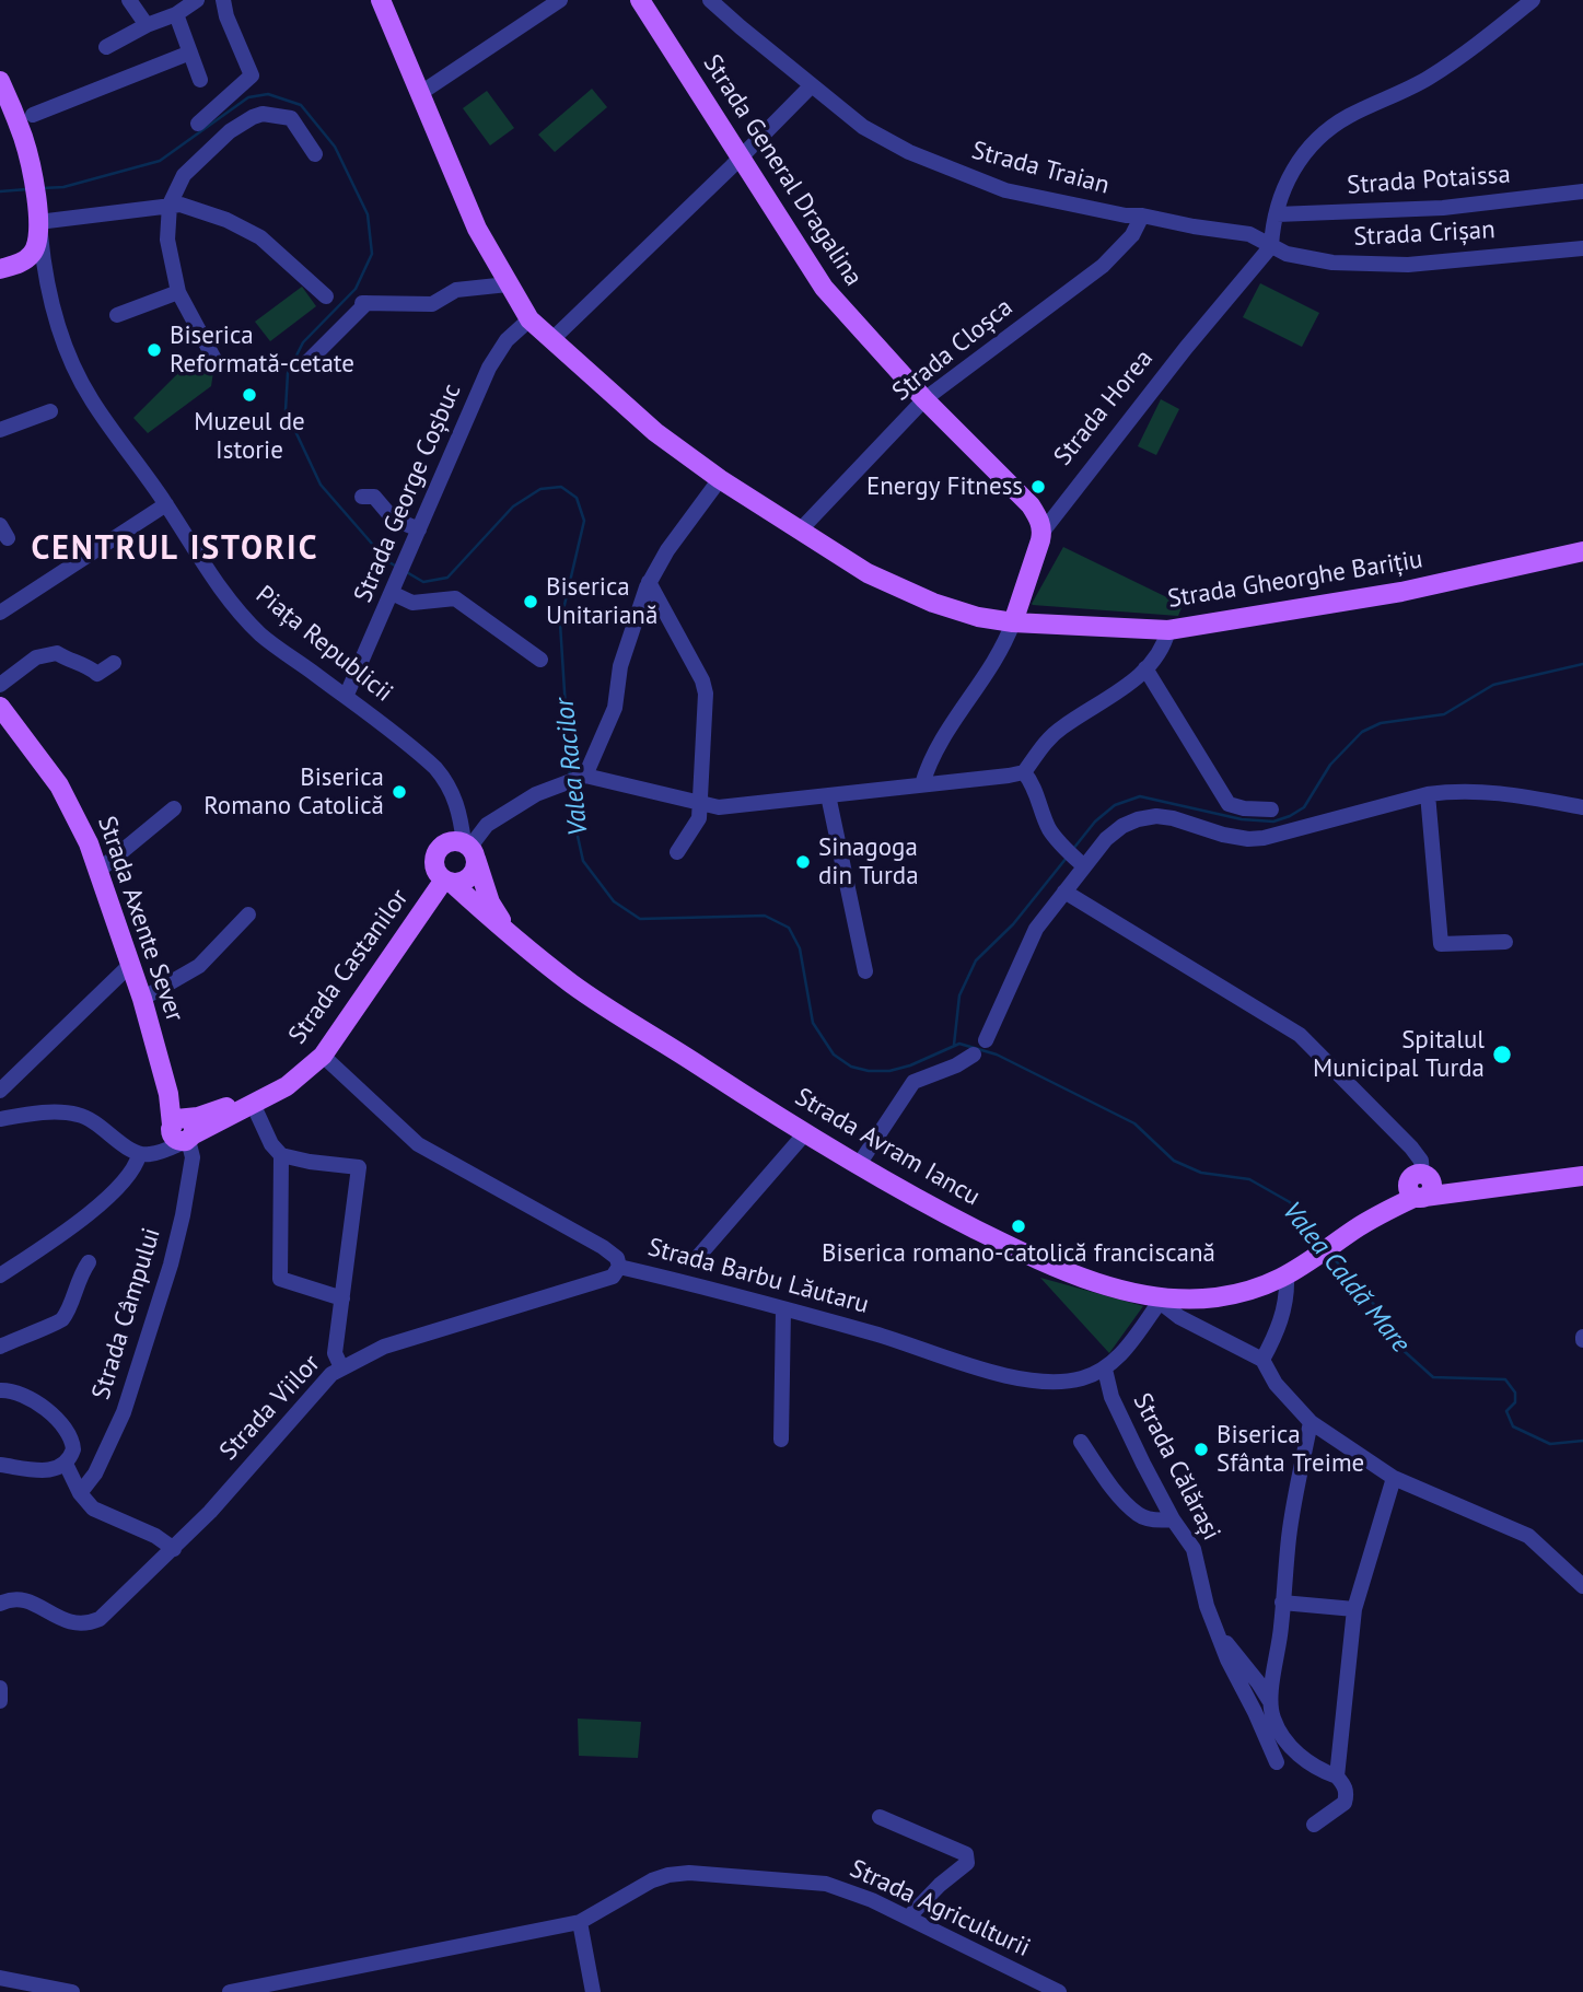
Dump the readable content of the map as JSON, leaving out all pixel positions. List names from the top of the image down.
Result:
{
  "streets": {
    "main road": [
      "Strada General Dragalina",
      "Strada Horea",
      "Strada Gheorghe Barițiu",
      "Strada Axente Sever",
      "Strada Castanilor",
      "Strada Avram Iancu"
    ],
    "street": [
      "Strada Traian",
      "Strada Potaissa",
      "Strada Crișan",
      "Strada Cloșca",
      "Strada George Coșbuc",
      "Piața Republicii",
      "Strada Barbu Lăutaru",
      "Strada Câmpului",
      "Strada Viilor",
      "Strada Călărași",
      "Strada Agriculturii"
    ]
  },
  "crossings": [
    ["Strada Traian", "Strada Crișan"],
    ["Strada Traian", "Strada Cloșca"],
    ["Strada Traian", "Strada Horea"],
    ["Strada General Dragalina", "Strada Cloșca"],
    ["Strada General Dragalina", "Strada Horea"],
    ["Strada Crișan", "Strada Horea"],
    ["Strada Cloșca", "Strada Gheorghe Barițiu"],
    ["Strada Horea", "Strada Gheorghe Barițiu"],
    ["Strada George Coșbuc", "Strada Gheorghe Barițiu"],
    ["Strada George Coșbuc", "Piața Republicii"],
    ["Piața Republicii", "Strada Castanilor"],
    ["Piața Republicii", "Strada Avram Iancu"],
    ["Strada Axente Sever", "Strada Castanilor"],
    ["Strada Axente Sever", "Strada Câmpului"],
    ["Strada Castanilor", "Strada Avram Iancu"],
    ["Strada Castanilor", "Strada Barbu Lăutaru"],
    ["Strada Castanilor", "Strada Câmpului"],
    ["Strada Avram Iancu", "Strada Barbu Lăutaru"],
    ["Strada Barbu Lăutaru", "Strada Viilor"],
    ["Strada Barbu Lăutaru", "Strada Călărași"]
  ],
  "districts": ["CENTRUL ISTORIC"],
  "water": ["Valea Racilor", "Valea Caldă Mare"],
  "places": [
    "Biserica Reformată-cetate",
    "Muzeul de Istorie",
    "Energy Fitness",
    "Biserica Unitariană",
    "Biserica Romano Catolică",
    "Sinagoga din Turda",
    "Spitalul Municipal Turda",
    "Biserica romano-catolică franciscană",
    "Biserica Sfânta Treime"
  ]
}
